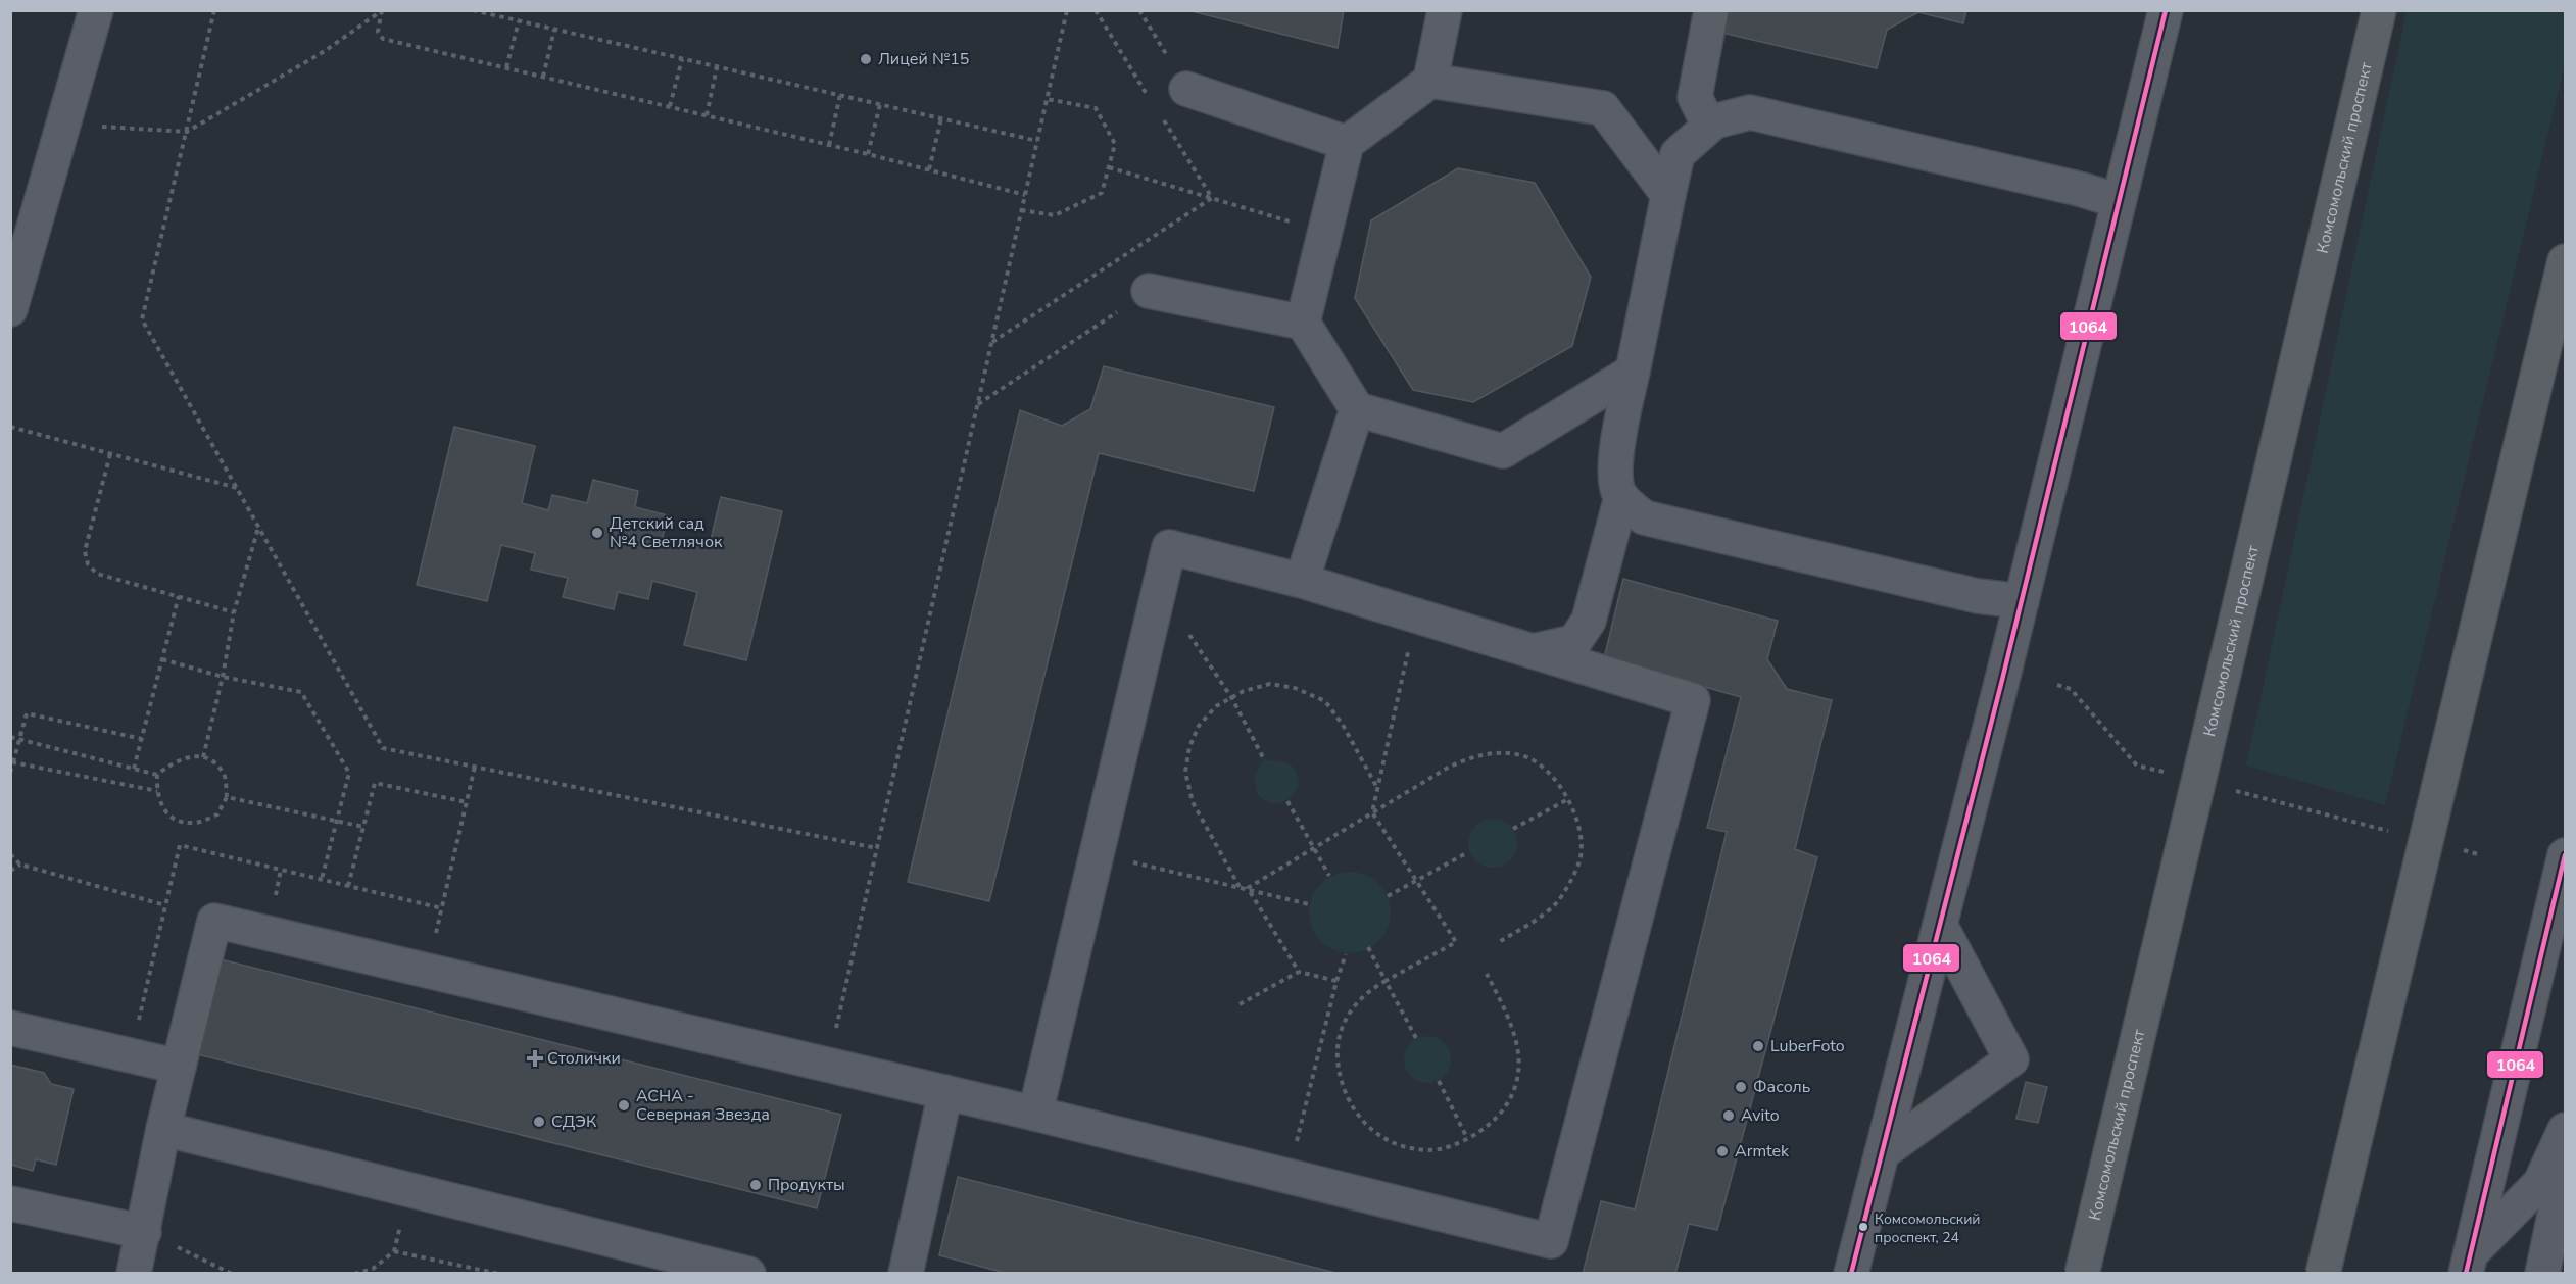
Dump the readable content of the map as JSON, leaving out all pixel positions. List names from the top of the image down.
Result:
{
  "streets": {
    "main road": ["Комсомольский проспект"]
  },
  "places": {
    "other": [
      "Лицей №15",
      "Детский сад №4 Светлячок",
      "LuberFoto",
      "Фасоль",
      "АСНА - Северная Звезда",
      "Avito",
      "СДЭК",
      "Armtek",
      "Продукты",
      "Комсомольский проспект, 24"
    ],
    "health": ["Столички"]
  },
  "lines": ["transit line 1064"]
}
